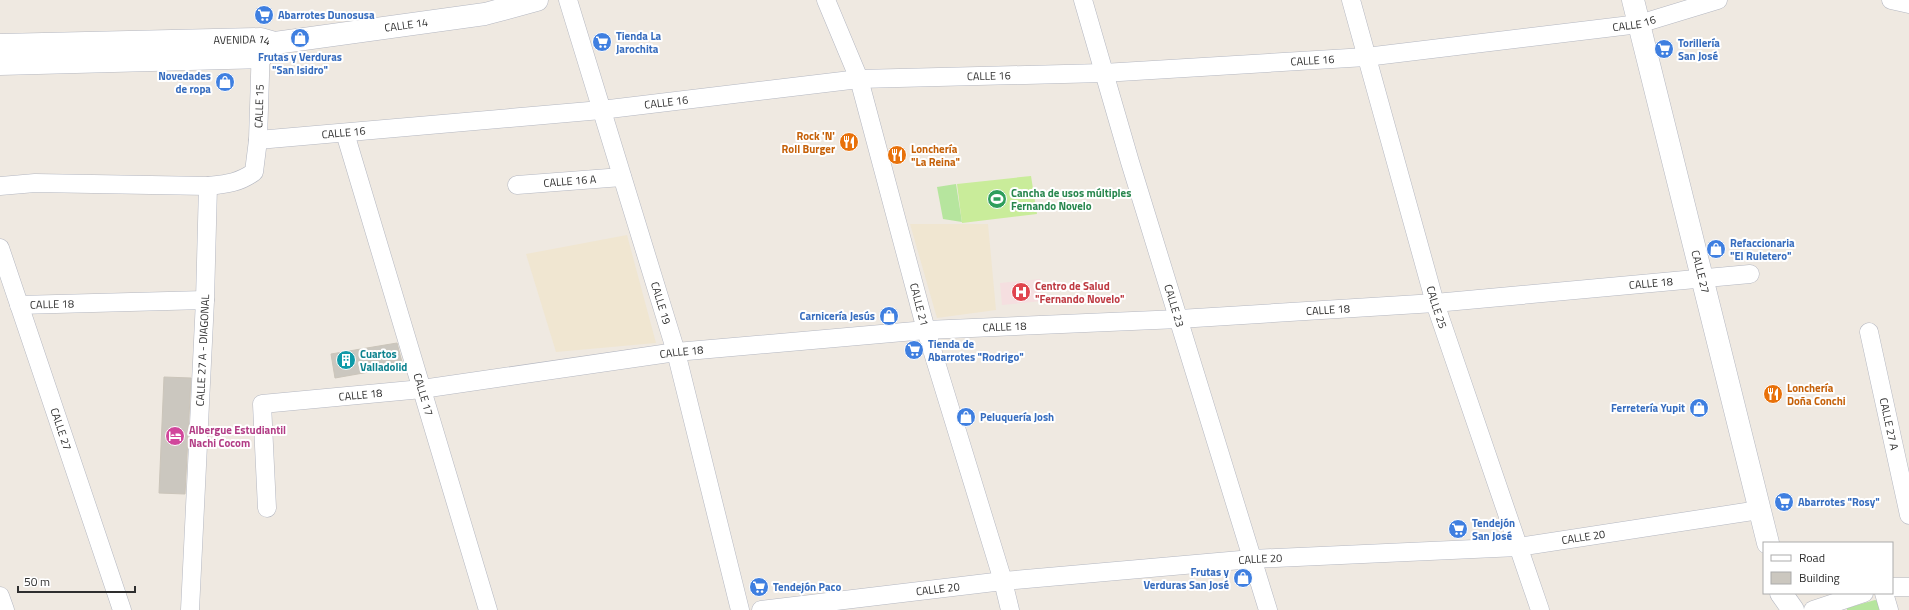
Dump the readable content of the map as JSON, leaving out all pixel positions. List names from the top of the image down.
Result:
{
  "streets": {
    "street": [
      "CALLE 16",
      "CALLE 14",
      "AVENIDA 14",
      "CALLE 15",
      "CALLE 16 A",
      "CALLE 27",
      "CALLE 18",
      "CALLE 19",
      "CALLE 21",
      "CALLE 23",
      "CALLE 25",
      "CALLE 27 A - DIAGONAL",
      "CALLE 17",
      "CALLE 27 A",
      "CALLE 20"
    ]
  },
  "crossings": [
    ["CALLE 16", "CALLE 15"],
    ["CALLE 16", "CALLE 27"],
    ["CALLE 16", "CALLE 19"],
    ["CALLE 16", "CALLE 21"],
    ["CALLE 16", "CALLE 23"],
    ["CALLE 16", "CALLE 25"],
    ["CALLE 16", "CALLE 17"],
    ["CALLE 14", "AVENIDA 14"],
    ["CALLE 14", "CALLE 15"],
    ["AVENIDA 14", "CALLE 15"],
    ["CALLE 15", "CALLE 27 A - DIAGONAL"],
    ["CALLE 16 A", "CALLE 19"],
    ["CALLE 27", "CALLE 18"],
    ["CALLE 27", "CALLE 20"],
    ["CALLE 18", "CALLE 19"],
    ["CALLE 18", "CALLE 21"],
    ["CALLE 18", "CALLE 23"],
    ["CALLE 18", "CALLE 25"],
    ["CALLE 18", "CALLE 27 A - DIAGONAL"],
    ["CALLE 18", "CALLE 17"],
    ["CALLE 21", "CALLE 20"],
    ["CALLE 23", "CALLE 20"],
    ["CALLE 25", "CALLE 20"]
  ],
  "places": {
    "supermarket": [
      "Abarrotes Dunosusa",
      "Tienda La Jarochita",
      "Torillería San José",
      "Tienda de Abarrotes \"Rodrigo\"",
      "Abarrotes \"Rosy\"",
      "Tendejón San José",
      "Tendejón Paco"
    ],
    "shop": [
      "Frutas y Verduras \"San Isidro\"",
      "Novedades de ropa",
      "Refaccionaria \"El Ruletero\"",
      "Carnicería Jesús",
      "Ferretería Yupit",
      "Peluquería Josh",
      "Frutas y Verduras San José"
    ],
    "restaurant": ["Rock 'N' Roll Burger", "Lonchería \"La Reina\"", "Lonchería Doña Conchi"],
    "sports": ["Cancha de usos múltiples Fernando Novelo"],
    "hospital": ["Centro de Salud \"Fernando Novelo\""],
    "building": ["Cuartos Valladolid"],
    "hotel": ["Albergue Estudiantil Nachi Cocom"]
  },
  "legend": ["Road", "Building"],
  "scale_bar": "50 m"
}
